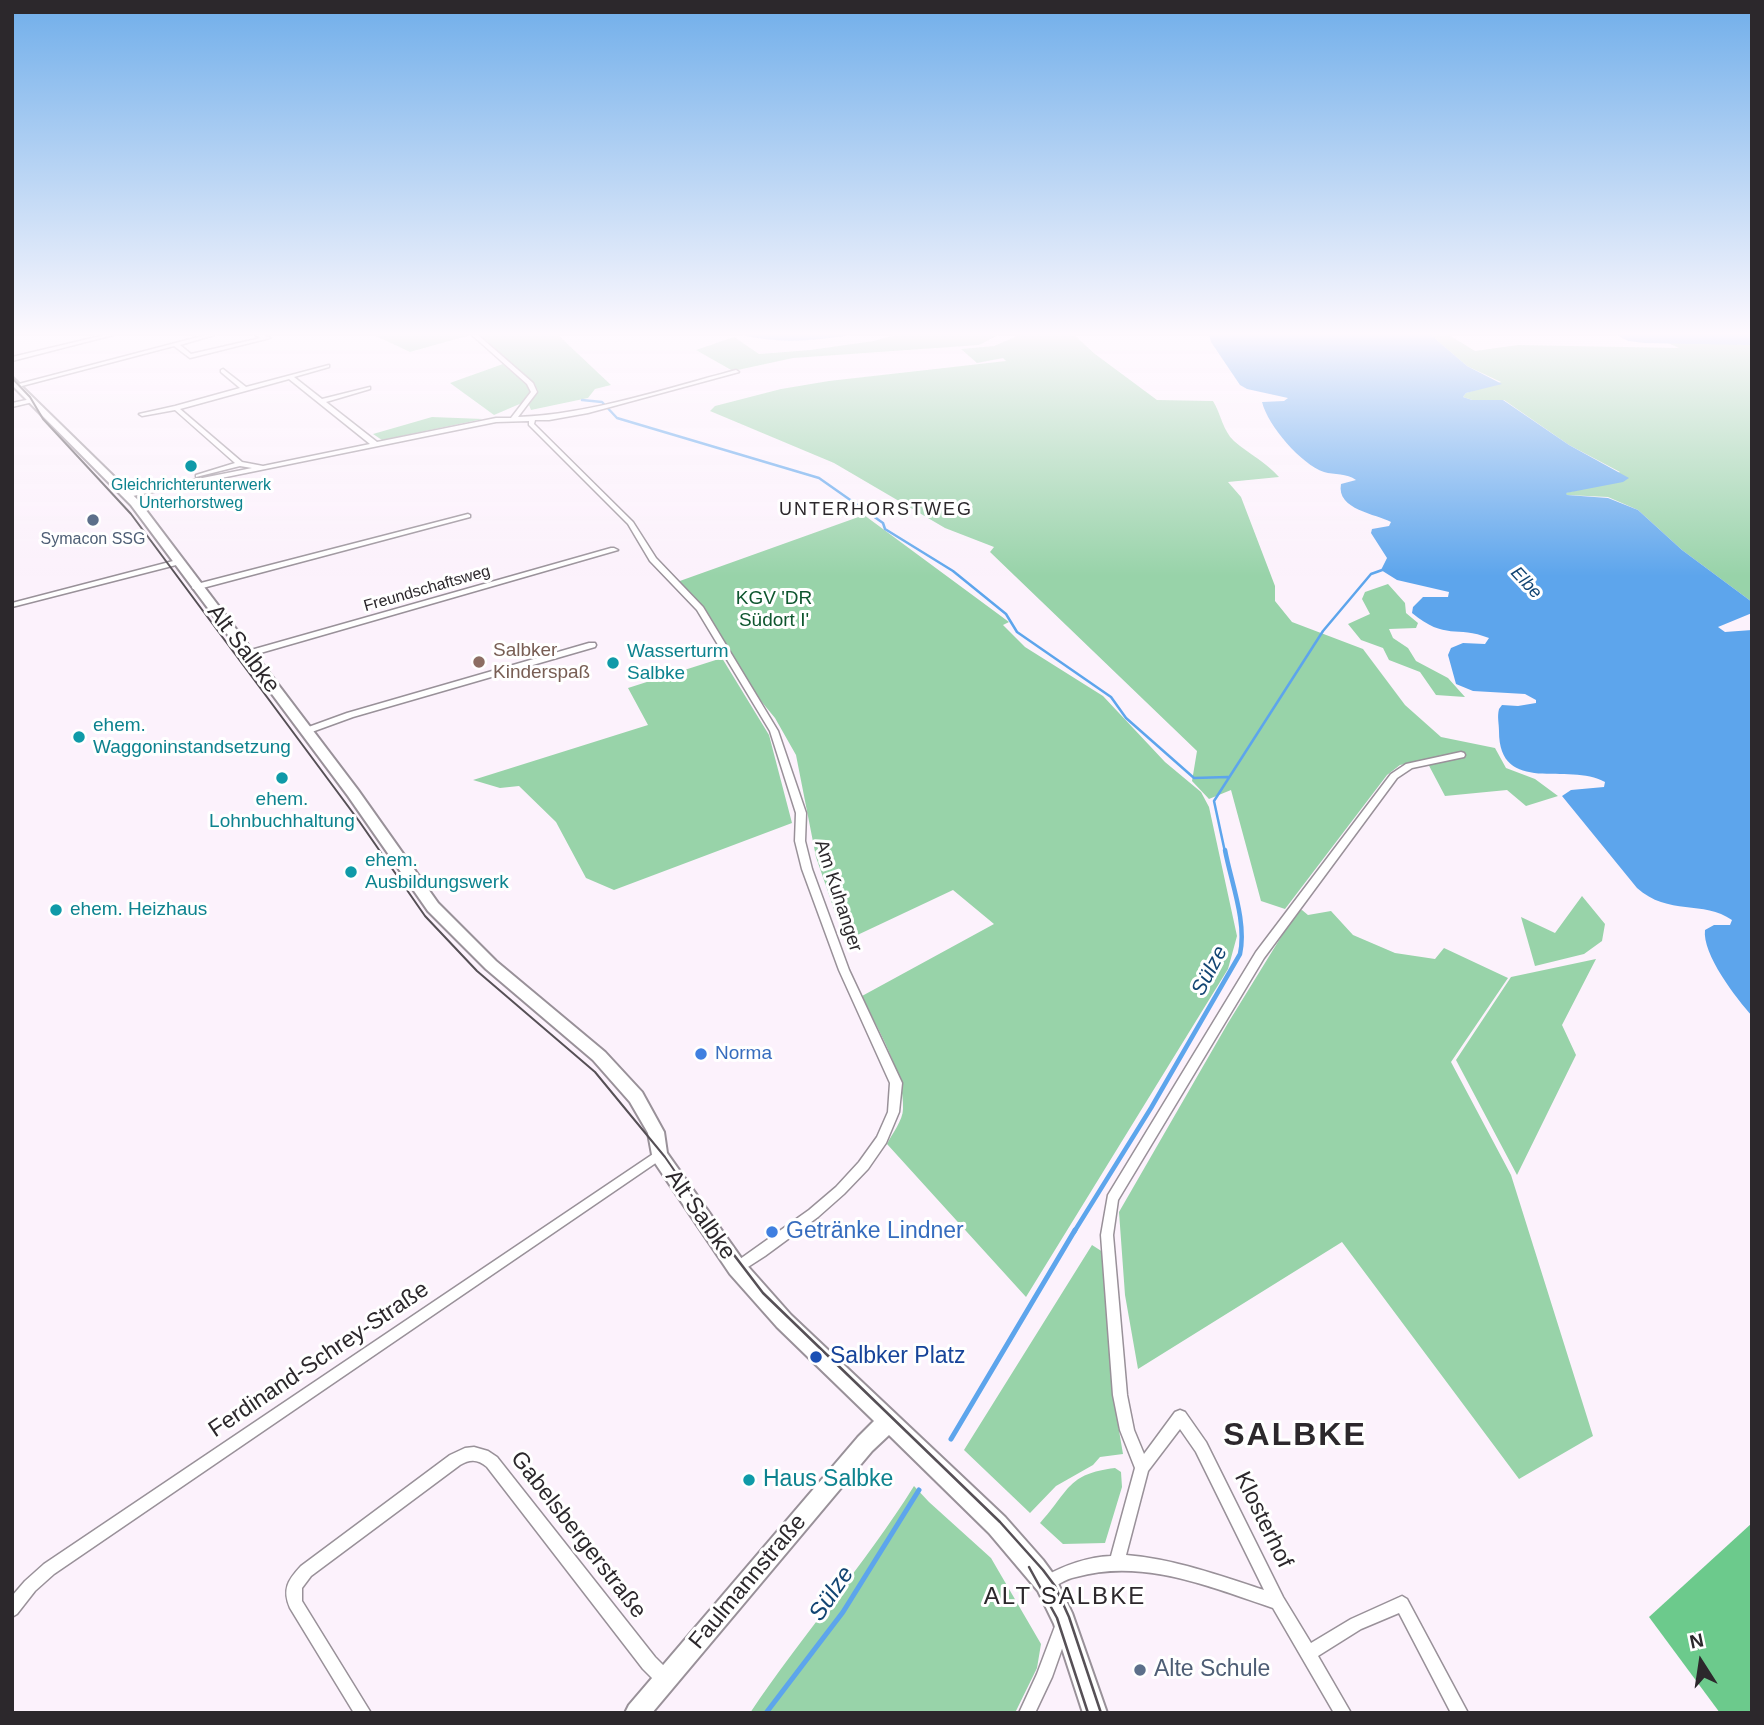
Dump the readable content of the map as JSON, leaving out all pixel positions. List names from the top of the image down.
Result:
{
  "streets": {
    "main road": ["Alt Salbke", "Faulmannstraße"],
    "street": [
      "Freundschaftsweg",
      "Am Kuhanger",
      "Ferdinand-Schrey-Straße",
      "Klosterhof",
      "Gabelsbergerstraße"
    ]
  },
  "crossings": [
    ["Freundschaftsweg", "Alt Salbke"],
    ["Alt Salbke", "Am Kuhanger"],
    ["Alt Salbke", "Ferdinand-Schrey-Straße"],
    ["Alt Salbke", "Faulmannstraße"],
    ["Gabelsbergerstraße", "Faulmannstraße"]
  ],
  "districts": ["UNTERHORSTWEG", "SALBKE", "ALT SALBKE"],
  "water": ["Elbe", "Sülze"],
  "parks": ["KGV 'DR Südort I'"],
  "places": [
    "Gleichrichterunterwerk Unterhorstweg",
    "Symacon SSG",
    "Salbker Kinderspaß",
    "Wasserturm Salbke",
    "ehem. Waggoninstandsetzung",
    "ehem. Lohnbuchhaltung",
    "ehem. Ausbildungswerk",
    "ehem. Heizhaus",
    "Norma",
    "Getränke Lindner",
    "Salbker Platz",
    "Haus Salbke",
    "Alte Schule"
  ],
  "north": "top"
}
